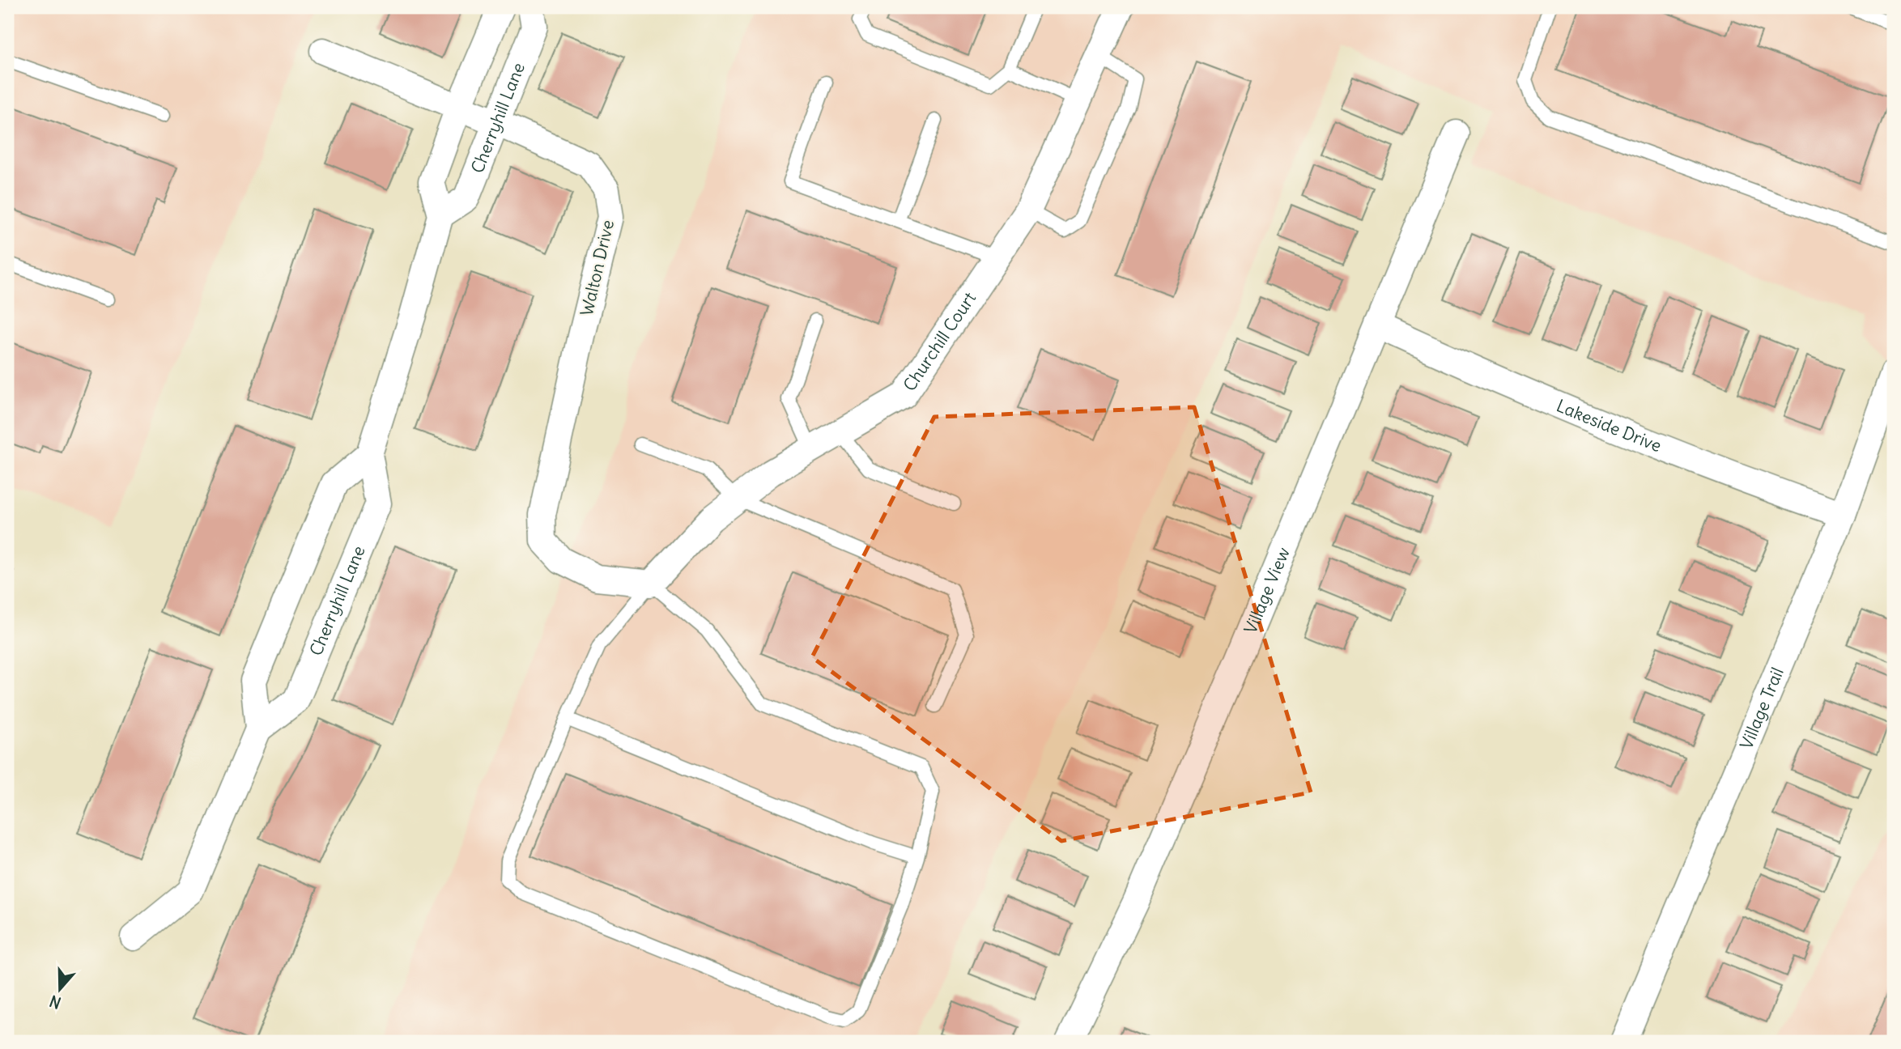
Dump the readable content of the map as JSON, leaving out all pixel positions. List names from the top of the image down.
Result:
{
  "streets": {
    "street": [
      "Cherryhill Lane",
      "Walton Drive",
      "Churchill Court",
      "Lakeside Drive",
      "Village View",
      "Village Trail"
    ]
  },
  "crossings": [
    ["Cherryhill Lane", "Walton Drive"],
    ["Walton Drive", "Churchill Court"],
    ["Lakeside Drive", "Village View"],
    ["Lakeside Drive", "Village Trail"]
  ],
  "north": "bottom"
}
